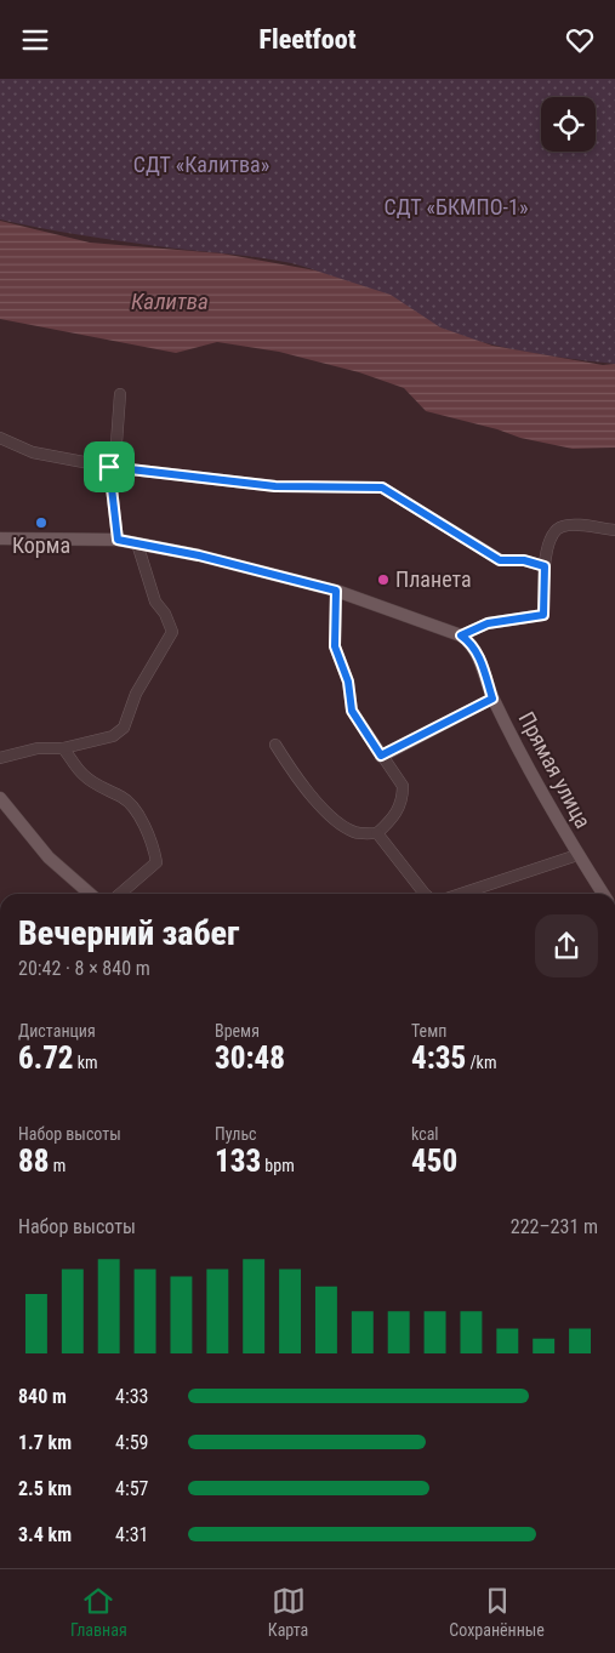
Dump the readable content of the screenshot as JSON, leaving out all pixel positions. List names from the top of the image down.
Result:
{
  "streets": {
    "main road": ["Прямая улица"]
  },
  "water": ["Калитва"],
  "parks": ["СДТ «Калитва»", "СДТ «БКМПО-1»"],
  "places": ["Корма", "Планета"],
  "page": {
    "header": "Fleetfoot",
    "heading": ["Вечерний забег", "20:42 · 8 × 840 m"],
    "stats": [
      ["Дистанция", "6.72 km"],
      ["Время", "30:48"],
      ["Темп", "4:35 /km"],
      ["Набор высоты", "88 m"],
      ["Пульс", "133 bpm"],
      ["kcal", "450"]
    ],
    "chart": ["Набор высоты", "222–231 m"],
    "list": [
      {
        "name": "840 m",
        "note": "4:33"
      },
      {
        "name": "1.7 km",
        "note": "4:59"
      },
      {
        "name": "2.5 km",
        "note": "4:57"
      },
      {
        "name": "3.4 km",
        "note": "4:31"
      }
    ],
    "tabs": ["Главная", "Карта", "Сохранённые"]
  }
}
